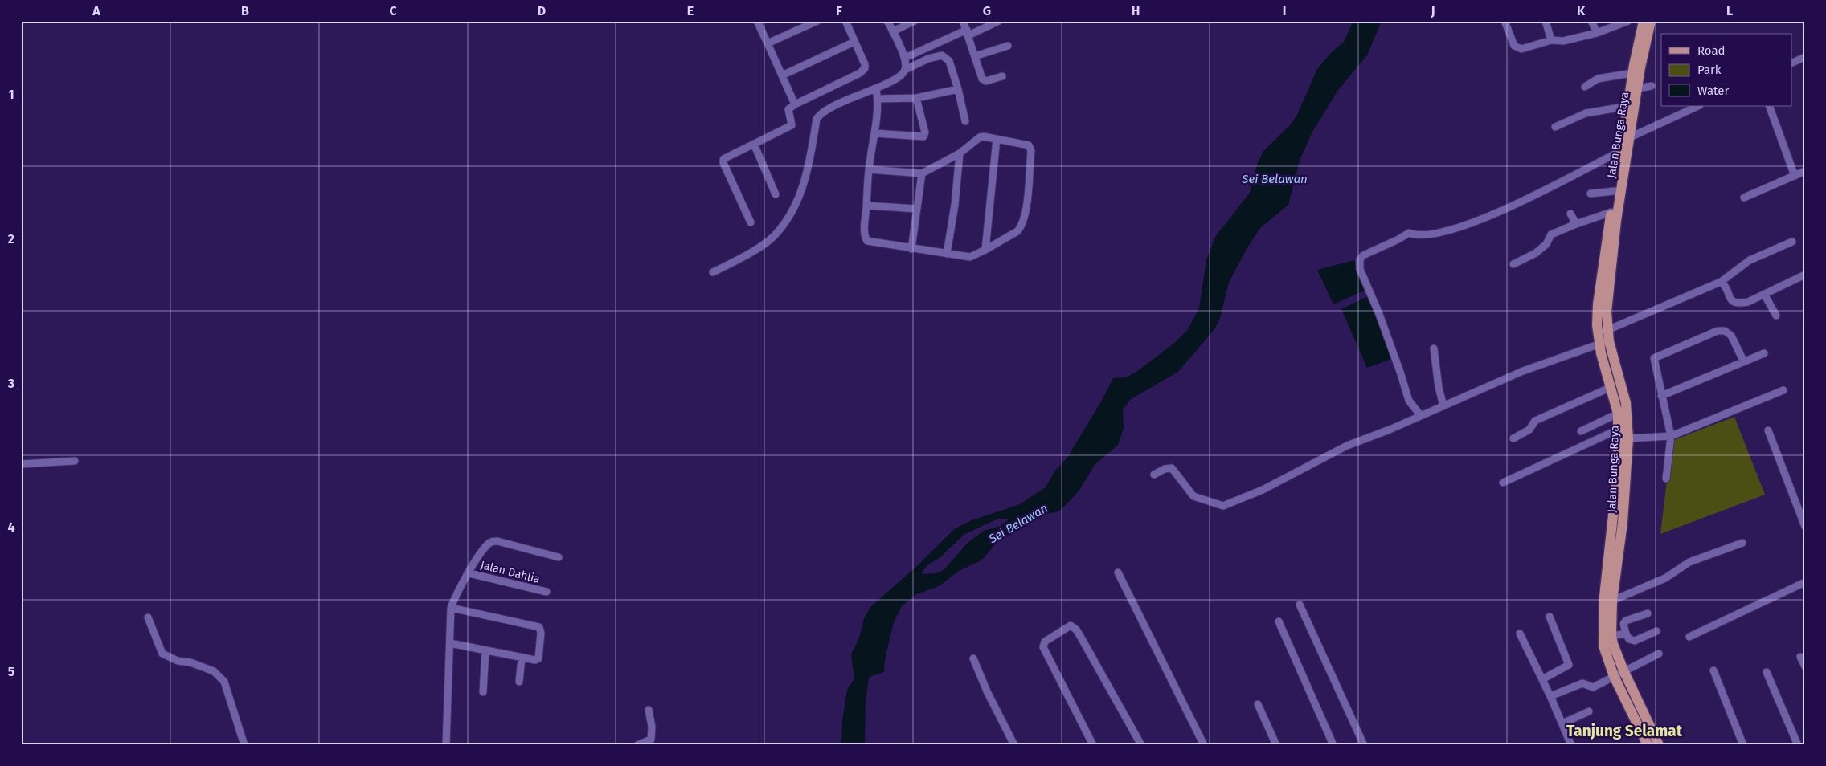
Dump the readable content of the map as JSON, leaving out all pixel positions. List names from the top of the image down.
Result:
{
  "streets": {
    "main road": ["Jalan Bunga Raya"],
    "street": ["Jalan Dahlia"]
  },
  "districts": ["Tanjung Selamat"],
  "water": ["Sei Belawan"],
  "legend": ["Road", "Park", "Water"],
  "grid": {
    "columns": [
      "A",
      "B",
      "C",
      "D",
      "E",
      "F",
      "G",
      "H",
      "I",
      "J",
      "K",
      "L"
    ],
    "rows": [
      "1",
      "2",
      "3",
      "4",
      "5"
    ]
  }
}
